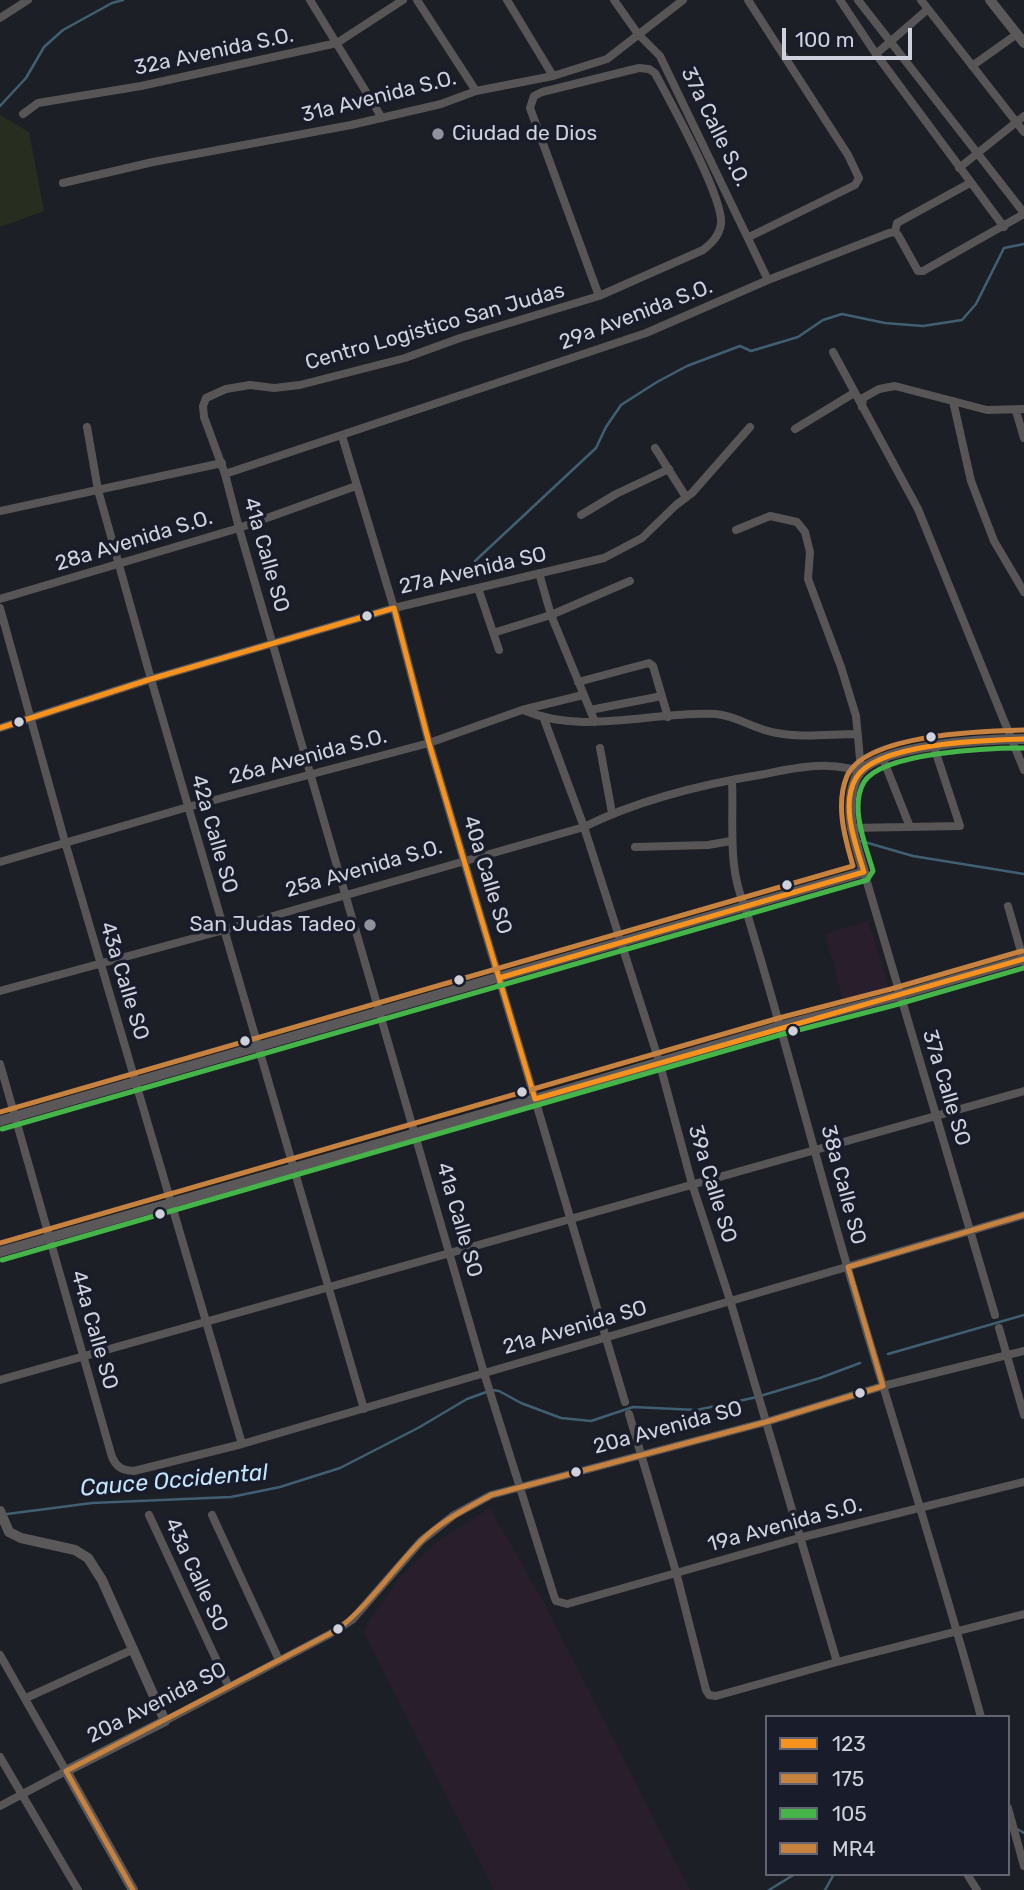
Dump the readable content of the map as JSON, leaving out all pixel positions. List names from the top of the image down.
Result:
{
  "streets": {
    "street": [
      "32a Avenida S.O.",
      "31a Avenida S.O.",
      "37a Calle S.O.",
      "29a Avenida S.O.",
      "Centro Logistico San Judas",
      "28a Avenida S.O.",
      "41a Calle SO",
      "27a Avenida SO",
      "26a Avenida S.O.",
      "42a Calle SO",
      "25a Avenida S.O.",
      "40a Calle SO",
      "43a Calle SO",
      "37a Calle SO",
      "39a Calle SO",
      "38a Calle SO",
      "21a Avenida SO",
      "44a Calle SO",
      "20a Avenida SO",
      "19a Avenida S.O."
    ]
  },
  "crossings": [
    ["31a Avenida S.O.", "37a Calle S.O."],
    ["37a Calle S.O.", "29a Avenida S.O."],
    ["29a Avenida S.O.", "41a Calle SO"],
    ["29a Avenida S.O.", "40a Calle SO"],
    ["Centro Logistico San Judas", "41a Calle SO"],
    ["28a Avenida S.O.", "41a Calle SO"],
    ["28a Avenida S.O.", "42a Calle SO"],
    ["28a Avenida S.O.", "40a Calle SO"],
    ["41a Calle SO", "27a Avenida SO"],
    ["41a Calle SO", "26a Avenida S.O."],
    ["41a Calle SO", "25a Avenida S.O."],
    ["41a Calle SO", "21a Avenida SO"],
    ["41a Calle SO", "20a Avenida SO"],
    ["41a Calle SO", "19a Avenida S.O."],
    ["27a Avenida SO", "42a Calle SO"],
    ["27a Avenida SO", "40a Calle SO"],
    ["27a Avenida SO", "43a Calle SO"],
    ["26a Avenida S.O.", "42a Calle SO"],
    ["26a Avenida S.O.", "40a Calle SO"],
    ["26a Avenida S.O.", "43a Calle SO"],
    ["42a Calle SO", "25a Avenida S.O."],
    ["42a Calle SO", "21a Avenida SO"],
    ["25a Avenida S.O.", "40a Calle SO"],
    ["25a Avenida S.O.", "43a Calle SO"],
    ["25a Avenida S.O.", "39a Calle SO"],
    ["25a Avenida S.O.", "38a Calle SO"],
    ["40a Calle SO", "21a Avenida SO"],
    ["43a Calle SO", "21a Avenida SO"],
    ["43a Calle SO", "20a Avenida SO"],
    ["37a Calle SO", "21a Avenida SO"],
    ["39a Calle SO", "21a Avenida SO"],
    ["39a Calle SO", "20a Avenida SO"],
    ["39a Calle SO", "19a Avenida S.O."],
    ["38a Calle SO", "21a Avenida SO"],
    ["38a Calle SO", "20a Avenida SO"],
    ["38a Calle SO", "19a Avenida S.O."],
    ["21a Avenida SO", "44a Calle SO"]
  ],
  "water": ["Cauce Occidental"],
  "places": ["Ciudad de Dios", "San Judas Tadeo"],
  "lines": [
    "transit line 123",
    "transit line MR4",
    "transit line 105",
    "transit line 175"
  ],
  "legend": [
    "123",
    "175",
    "105",
    "MR4"
  ],
  "scale_bar": "100 m"
}
